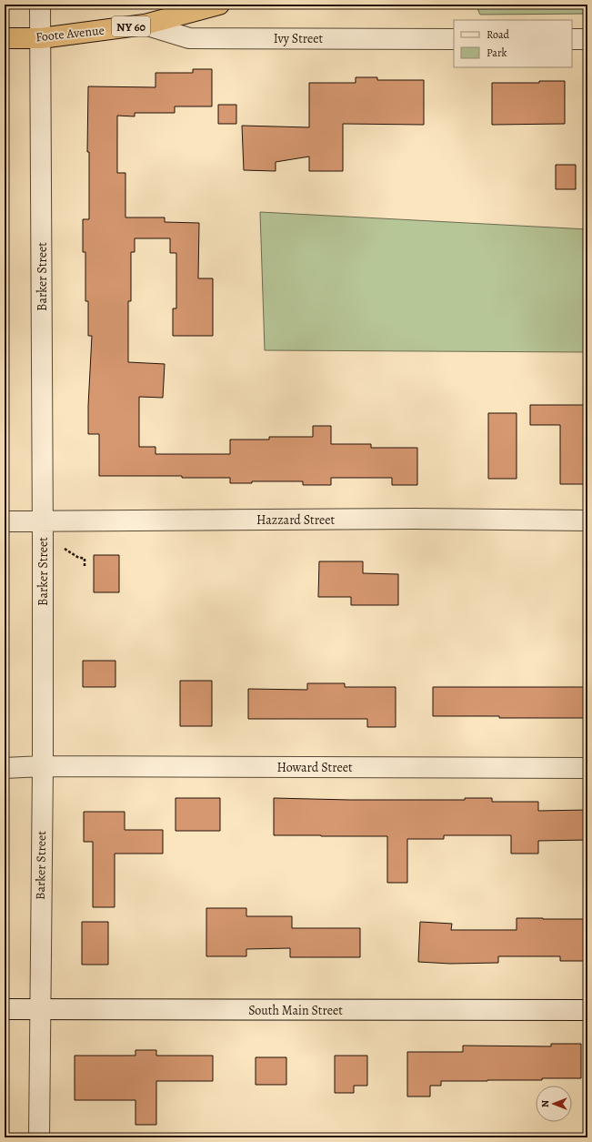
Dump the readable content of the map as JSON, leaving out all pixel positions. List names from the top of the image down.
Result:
{
  "streets": {
    "highway": ["NY 60", "Foote Avenue"],
    "street": [
      "Ivy Street",
      "Barker Street",
      "Hazzard Street",
      "Howard Street",
      "South Main Street"
    ]
  },
  "crossings": [
    ["Foote Avenue", "Ivy Street"],
    ["Foote Avenue", "Barker Street"],
    ["Barker Street", "Hazzard Street"],
    ["Barker Street", "Howard Street"],
    ["Barker Street", "South Main Street"]
  ],
  "legend": ["Road", "Park"],
  "north": "left"
}
